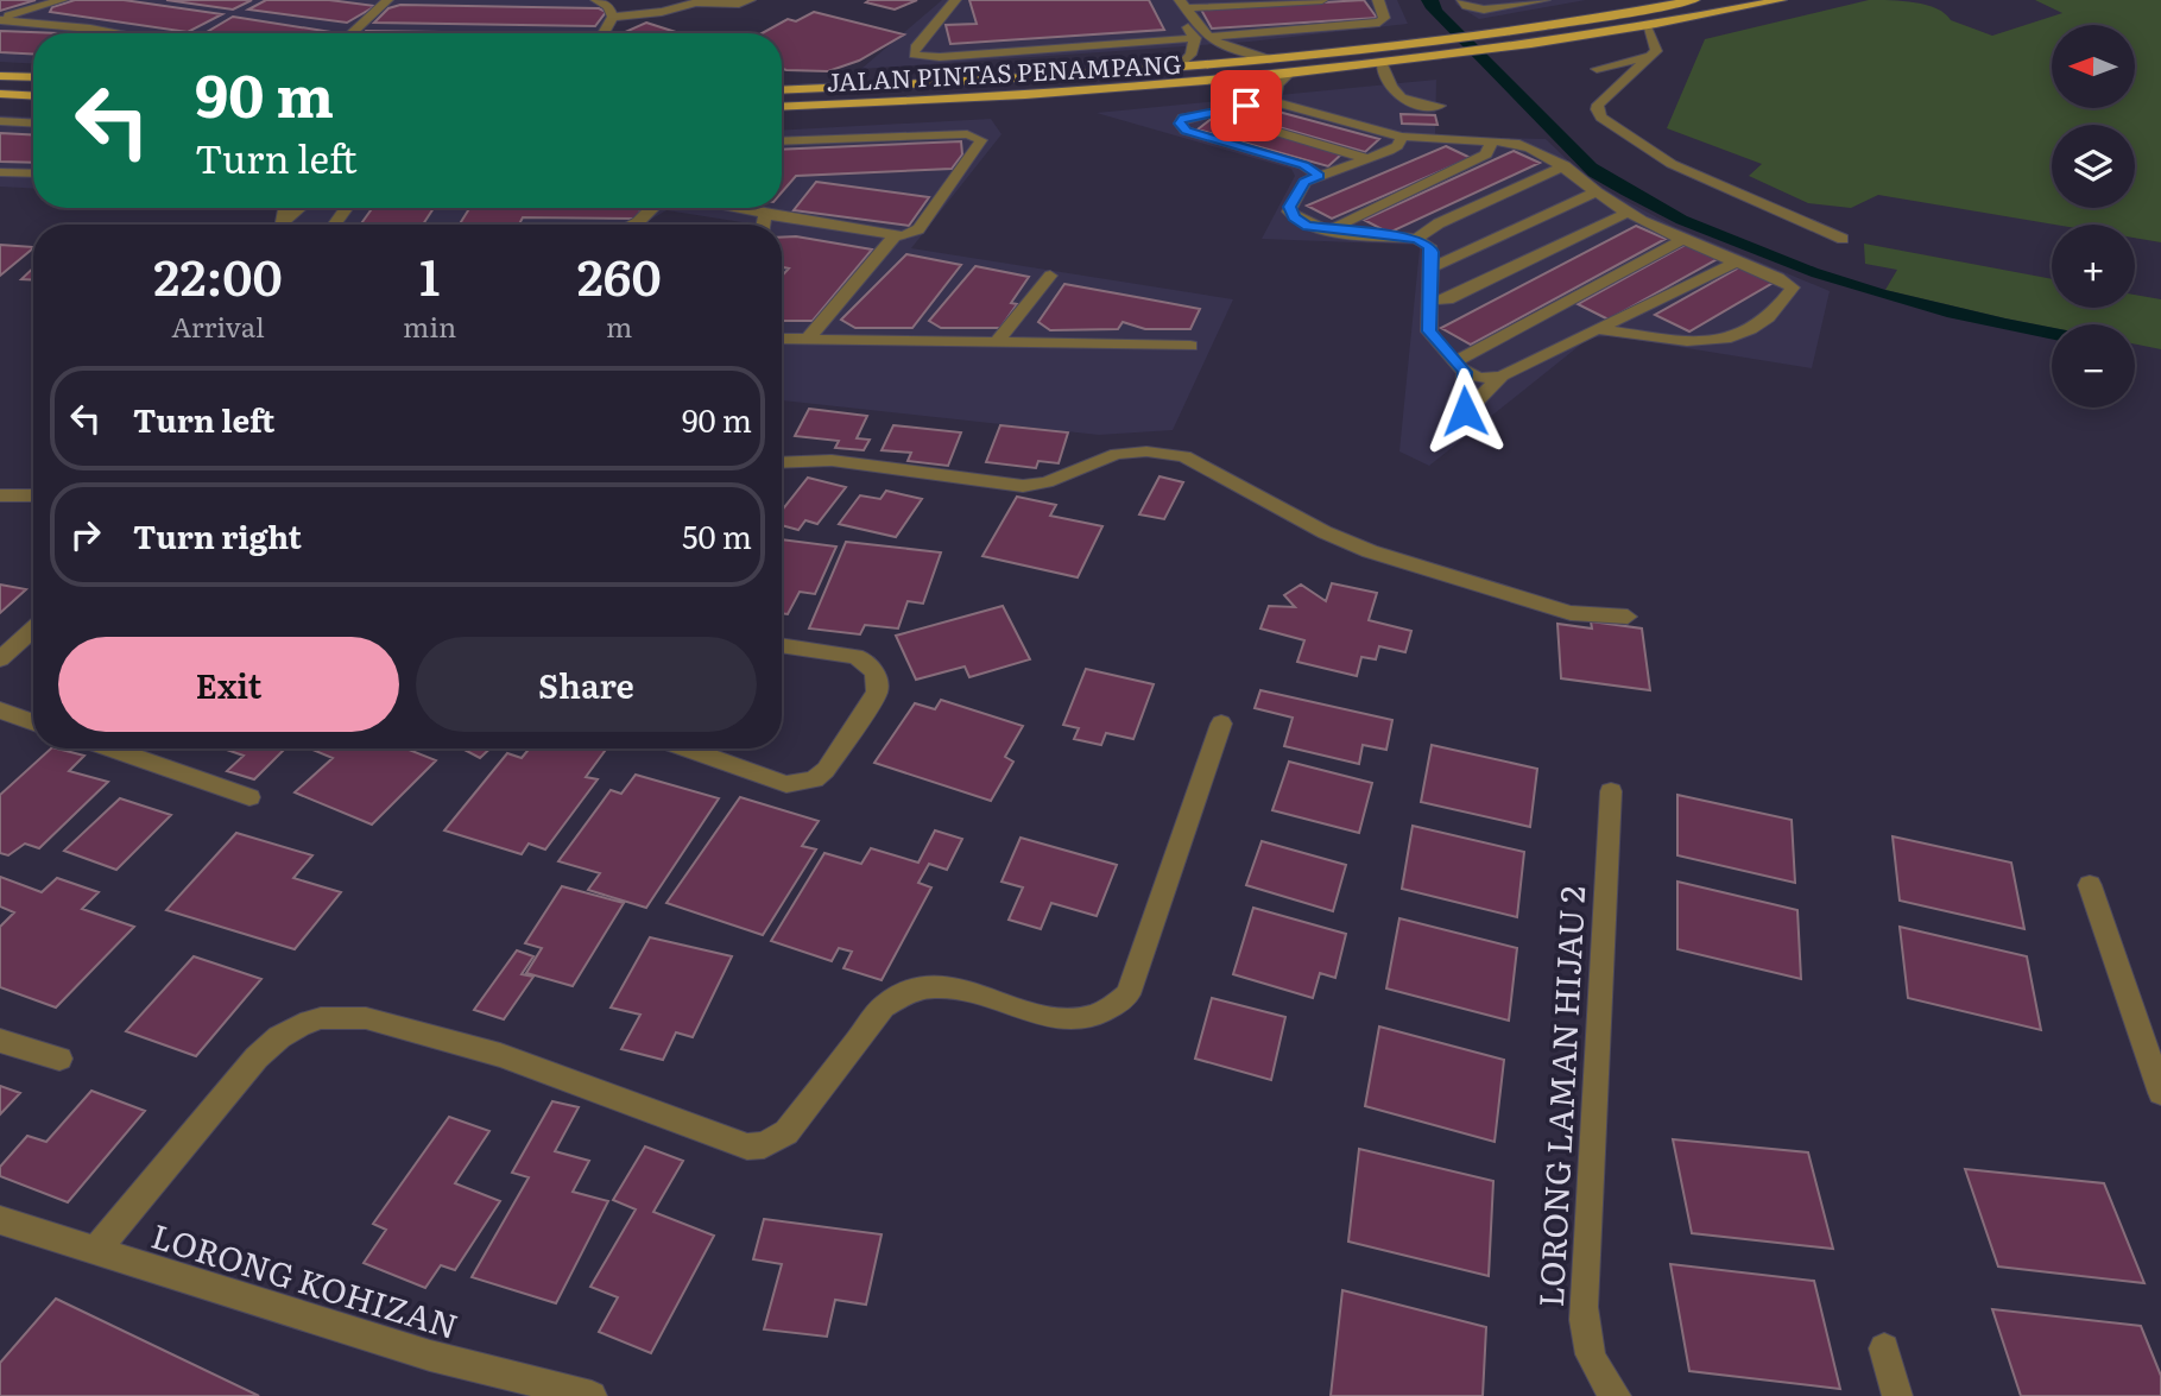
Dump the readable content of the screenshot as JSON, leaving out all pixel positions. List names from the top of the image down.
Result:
{
  "streets": {
    "main road": ["JALAN PINTAS PENAMPANG"],
    "street": ["LORONG LAMAN HIJAU 2", "LORONG KOHIZAN"]
  },
  "north": "left",
  "page": {
    "map_buttons": ["+", "−"],
    "turn": ["90 m", "Turn left"],
    "eta": [
      "22:00",
      "Arrival",
      "1",
      "min",
      "260",
      "m"
    ],
    "list": [
      {
        "name": "Turn left",
        "value": "90 m"
      },
      {
        "name": "Turn right",
        "value": "50 m"
      }
    ],
    "buttons": ["Exit", "Share"]
  }
}
